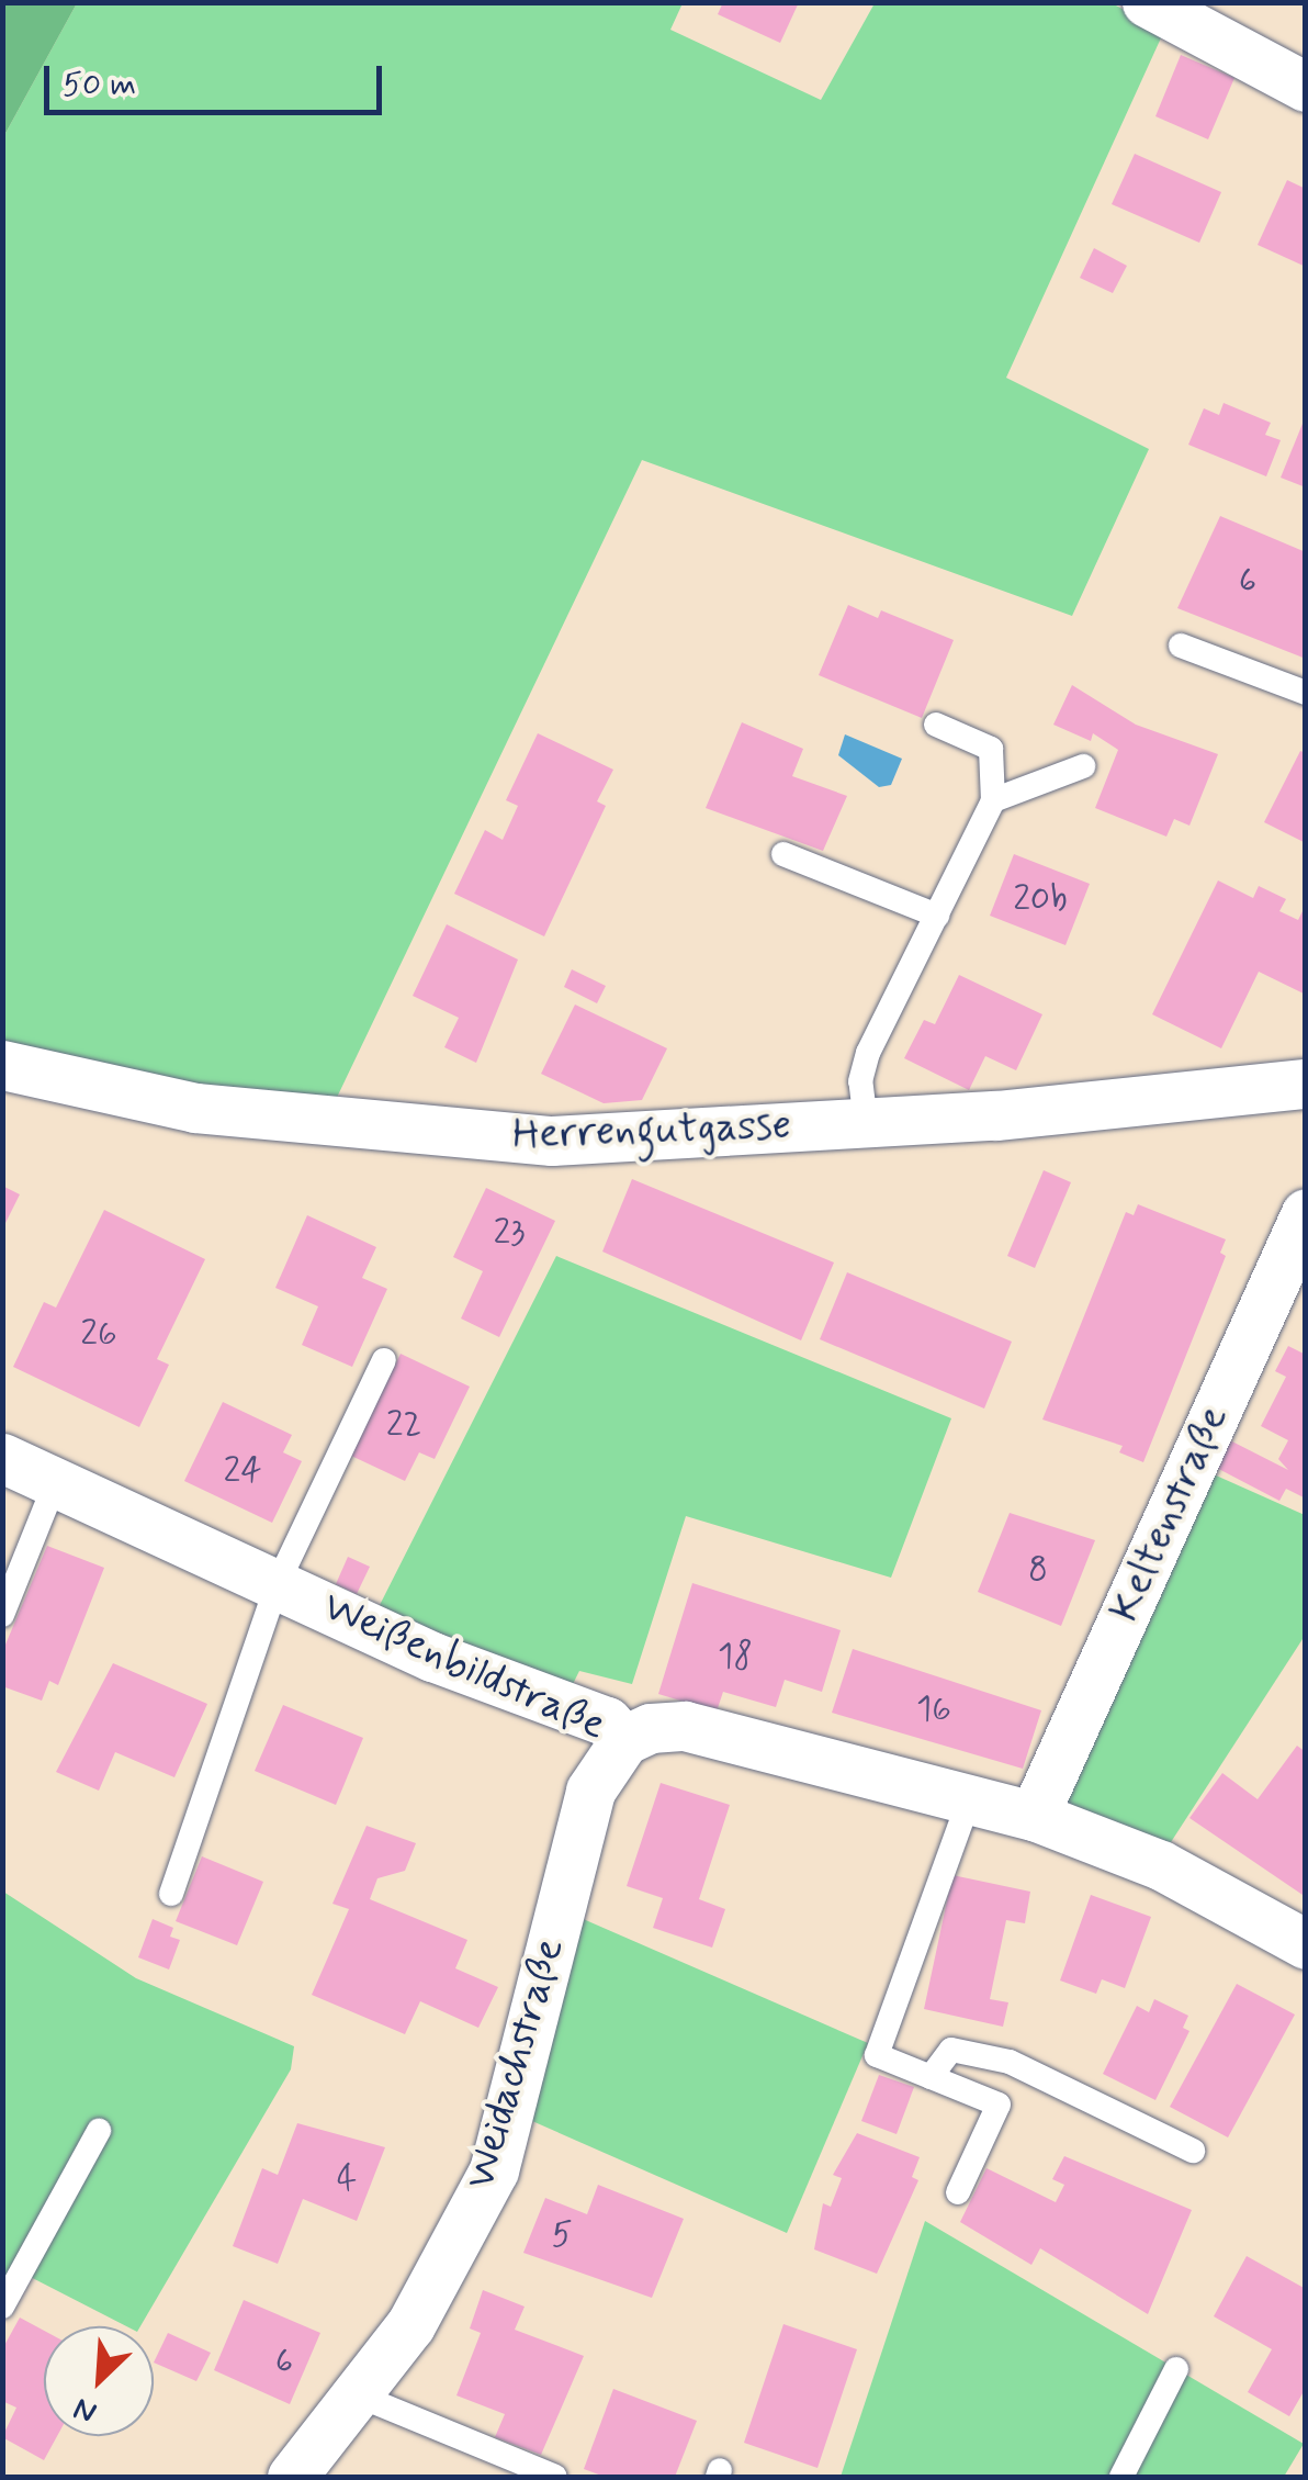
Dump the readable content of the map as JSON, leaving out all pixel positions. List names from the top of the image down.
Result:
{
  "streets": {
    "street": [
      "Herrengutgasse",
      "Keltenstraße",
      "Weißenbildstraße",
      "Weidachstraße"
    ]
  },
  "crossings": [
    ["Keltenstraße", "Weißenbildstraße"],
    ["Weißenbildstraße", "Weidachstraße"]
  ],
  "house_numbers": [
    "6",
    "20b",
    "23",
    "26",
    "22",
    "24",
    "8",
    "18",
    "16",
    "4",
    "5",
    "6"
  ],
  "scale_bar": "50 m",
  "north": "bottom left"
}
